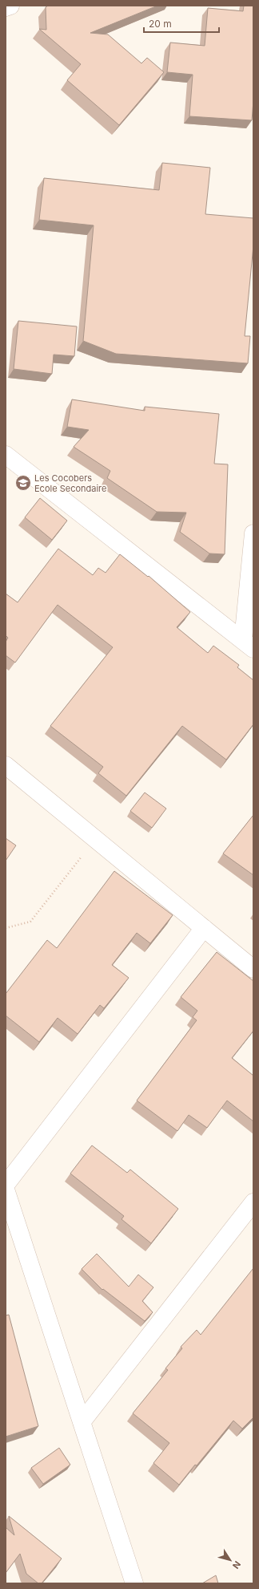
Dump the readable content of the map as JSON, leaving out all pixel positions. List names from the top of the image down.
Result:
{
  "places": {
    "school or university": ["Les Cocobers Ecole Secondaire"]
  },
  "scale_bar": "20 m",
  "north": "bottom right"
}
